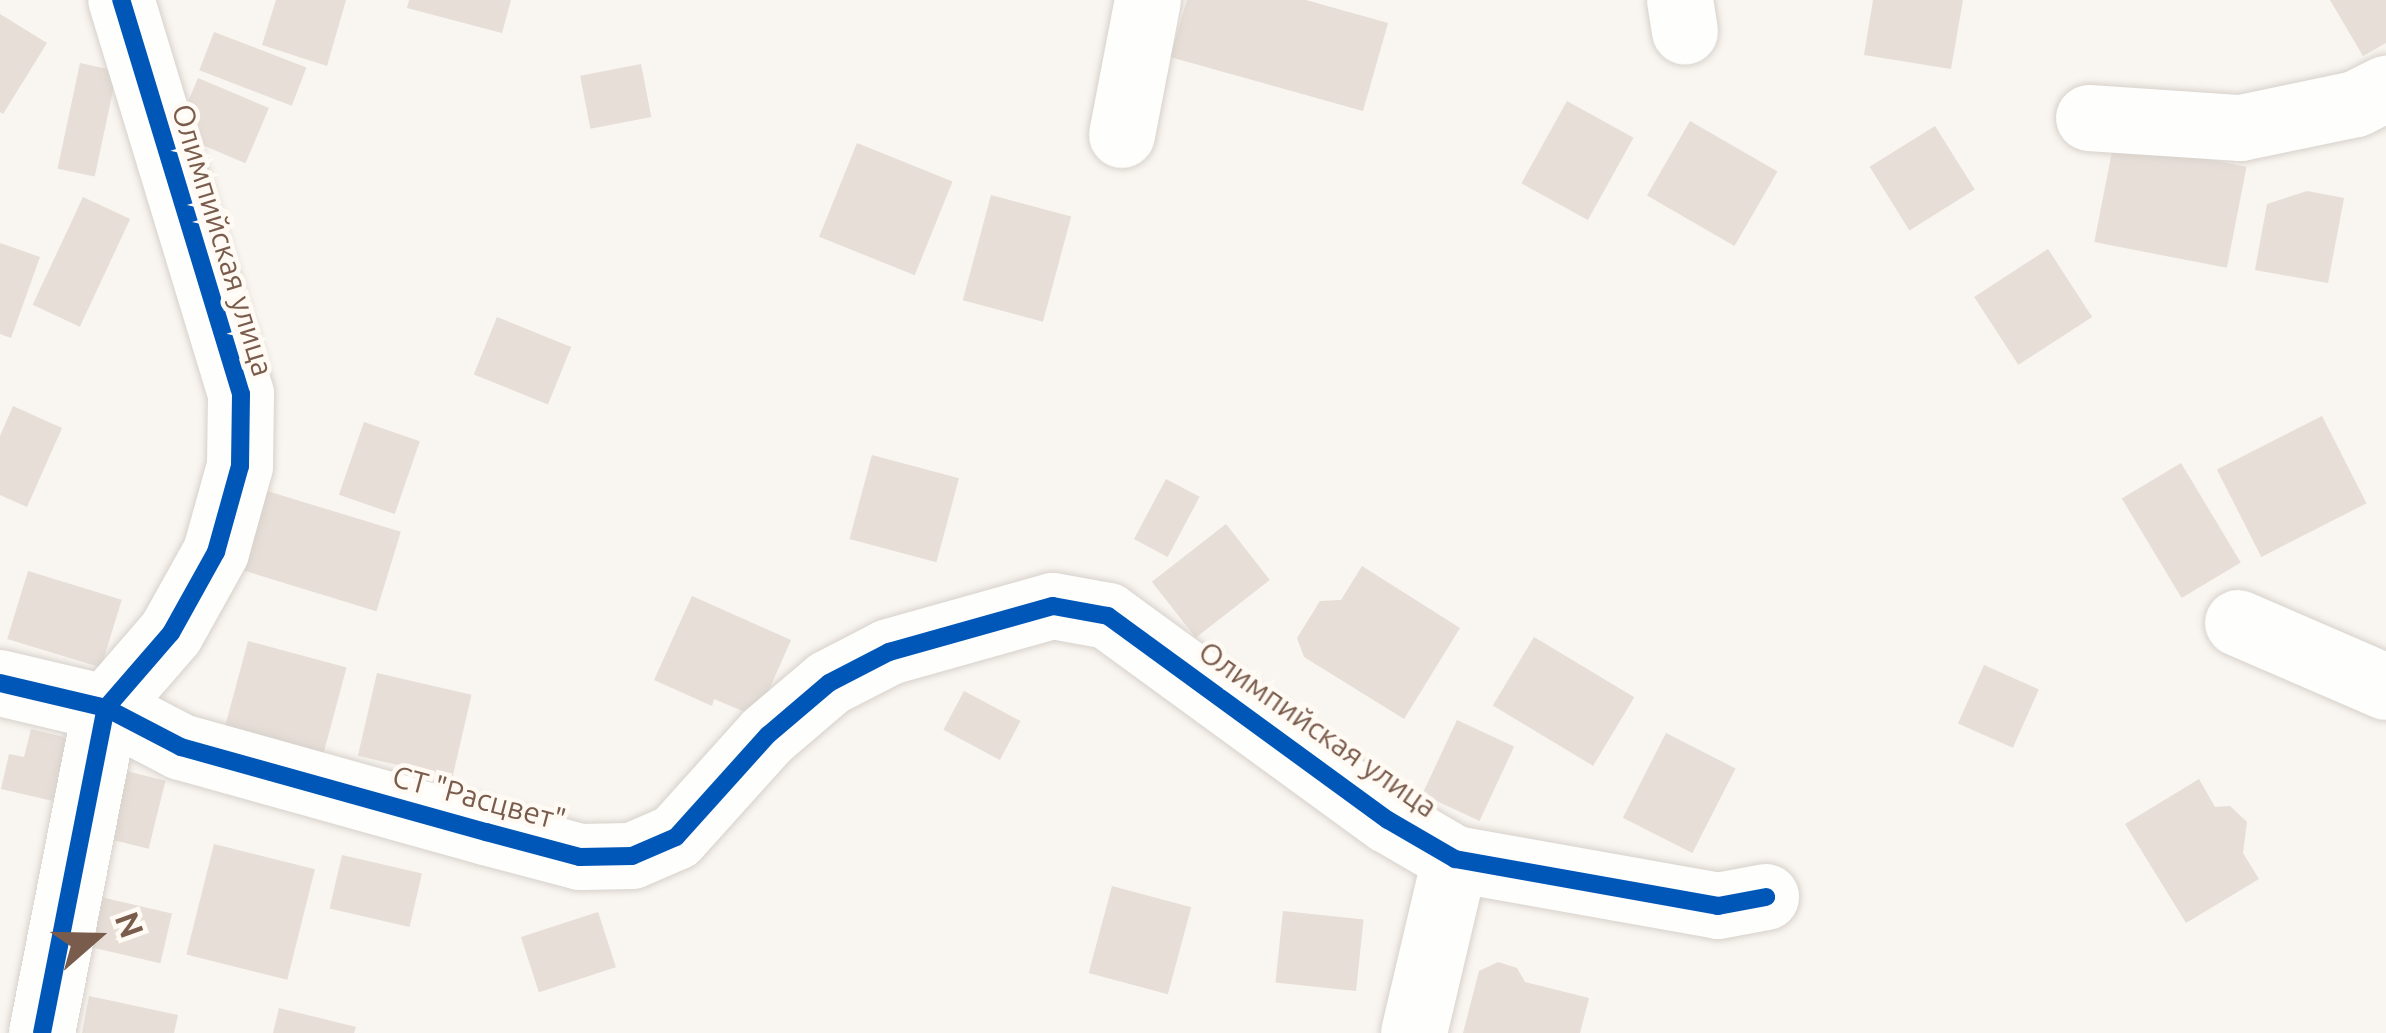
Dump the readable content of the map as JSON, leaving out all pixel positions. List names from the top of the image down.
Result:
{
  "streets": {
    "street": ["Олимпийская улица", "СТ \"Расцвет\""]
  },
  "crossings": [
    ["Олимпийская улица", "СТ \"Расцвет\""]
  ],
  "north": "right"
}
